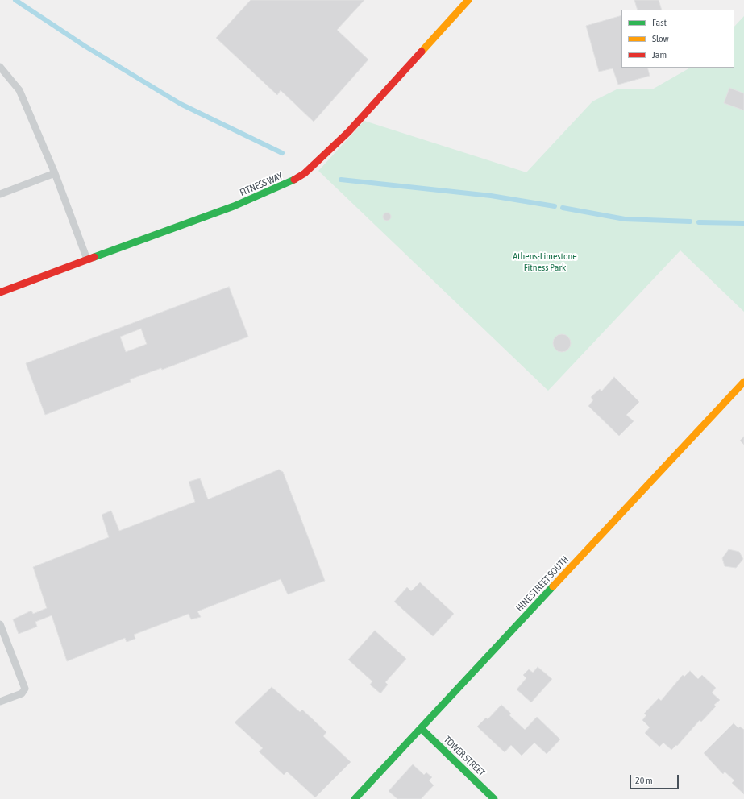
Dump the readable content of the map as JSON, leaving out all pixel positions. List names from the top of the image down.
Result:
{
  "streets": {
    "street": ["FITNESS WAY", "HINE STREET SOUTH", "TOWER STREET"]
  },
  "crossings": [
    ["HINE STREET SOUTH", "TOWER STREET"]
  ],
  "parks": ["Athens-Limestone Fitness Park"],
  "legend": ["Fast", "Slow", "Jam"],
  "scale_bar": "20 m"
}
